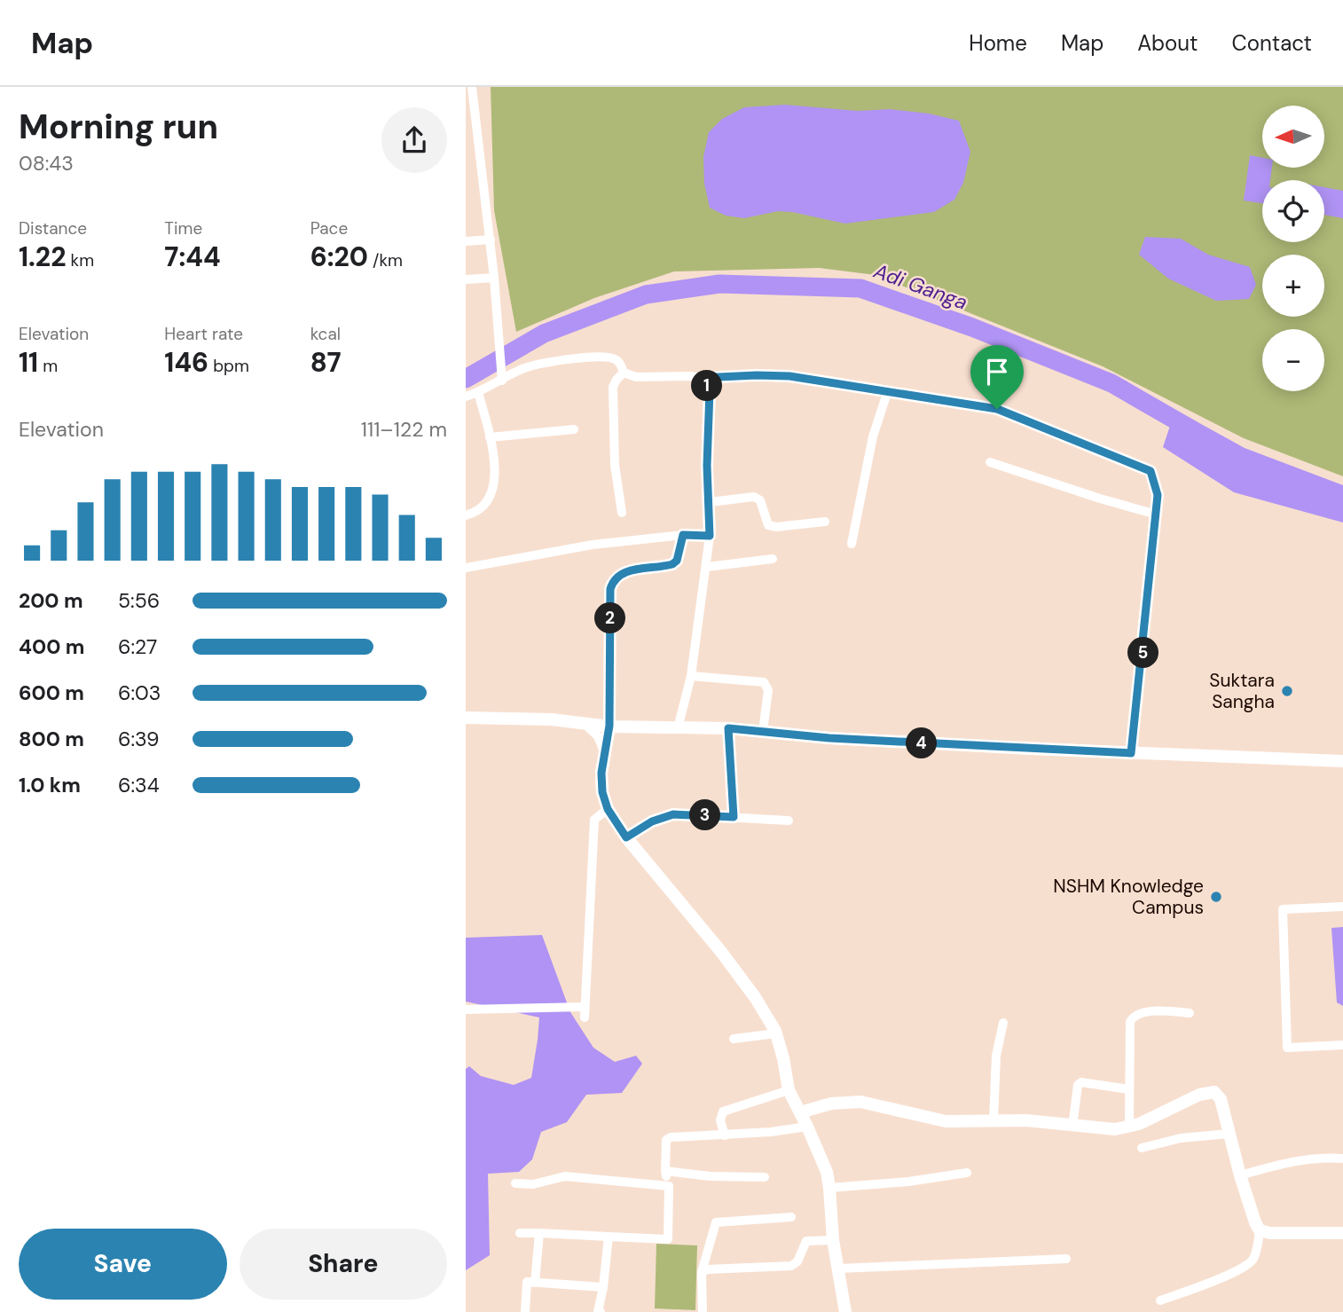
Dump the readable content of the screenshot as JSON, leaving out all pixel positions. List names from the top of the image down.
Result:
{
  "water": ["Adi Ganga"],
  "places": ["Suktara Sangha", "NSHM Knowledge Campus"],
  "north": "left",
  "page": {
    "header": "Map",
    "nav": [
      "Home",
      "Map",
      "About",
      "Contact"
    ],
    "heading": ["Morning run", "08:43"],
    "map_buttons": ["+", "−"],
    "stats": [
      ["Distance", "1.22 km"],
      ["Time", "7:44"],
      ["Pace", "6:20 /km"],
      ["Elevation", "11 m"],
      ["Heart rate", "146 bpm"],
      ["kcal", "87"]
    ],
    "pins": [
      "1",
      "2",
      "5",
      "4",
      "3"
    ],
    "chart": ["Elevation", "111–122 m"],
    "list": [
      {
        "name": "200 m",
        "note": "5:56"
      },
      {
        "name": "400 m",
        "note": "6:27"
      },
      {
        "name": "600 m",
        "note": "6:03"
      },
      {
        "name": "800 m",
        "note": "6:39"
      },
      {
        "name": "1.0 km",
        "note": "6:34"
      }
    ],
    "buttons": ["Save", "Share"]
  }
}
